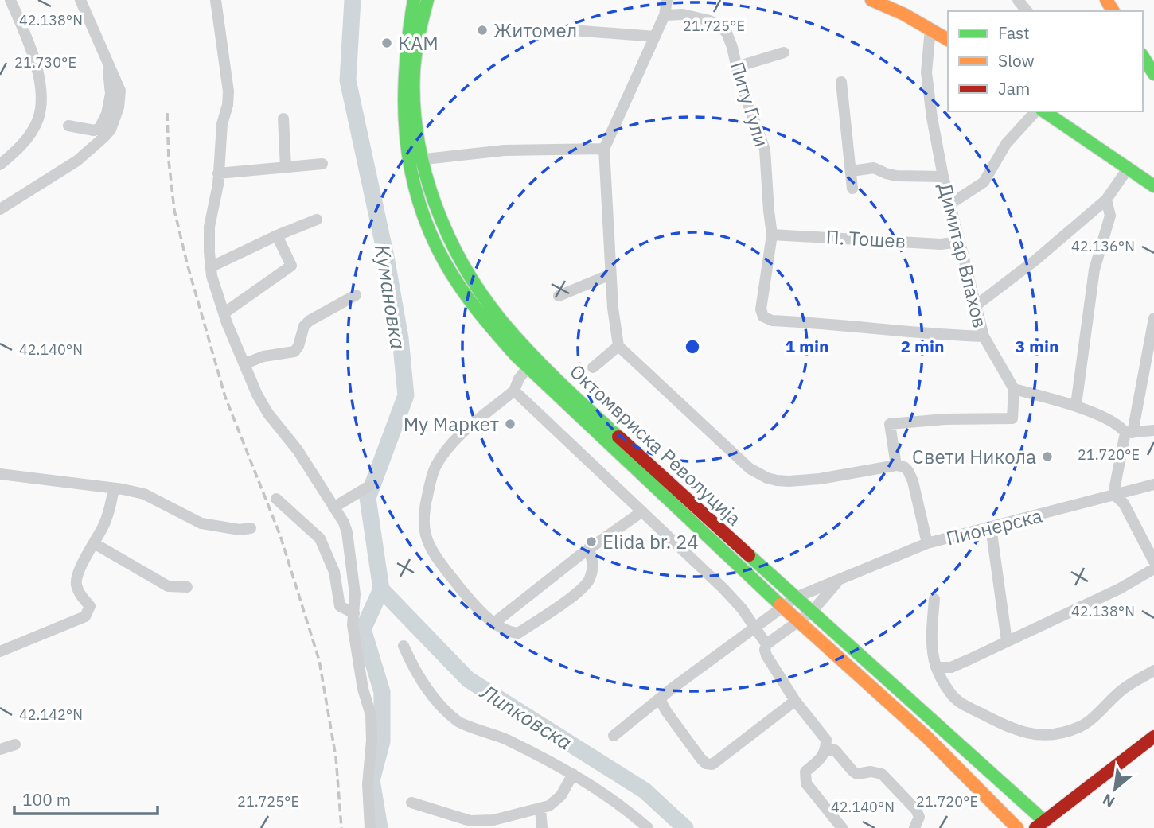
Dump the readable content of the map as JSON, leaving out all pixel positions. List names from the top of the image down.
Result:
{
  "streets": {
    "street": [
      "Питу Гули",
      "П. Тошев",
      "Димитар Влахов",
      "Октомвриска Револуција",
      "Пионерска"
    ]
  },
  "crossings": [
    ["Питу Гули", "П. Тошев"],
    ["Питу Гули", "Димитар Влахов"],
    ["П. Тошев", "Димитар Влахов"],
    ["Октомвриска Револуција", "Пионерска"]
  ],
  "water": ["Кумановка", "Липковска"],
  "places": [
    "Житомел",
    "КАМ",
    "Му Маркет",
    "Свети Никола",
    "Elida br. 24"
  ],
  "legend": ["Fast", "Slow", "Jam"],
  "scale_bar": "100 m",
  "north": "bottom left",
  "coordinates": [
    "42.138°N",
    "21.725°E",
    "21.730°E",
    "42.136°N",
    "42.140°N",
    "21.720°E",
    "42.142°N"
  ],
  "rings": ["1 min", "2 min", "3 min"]
}
